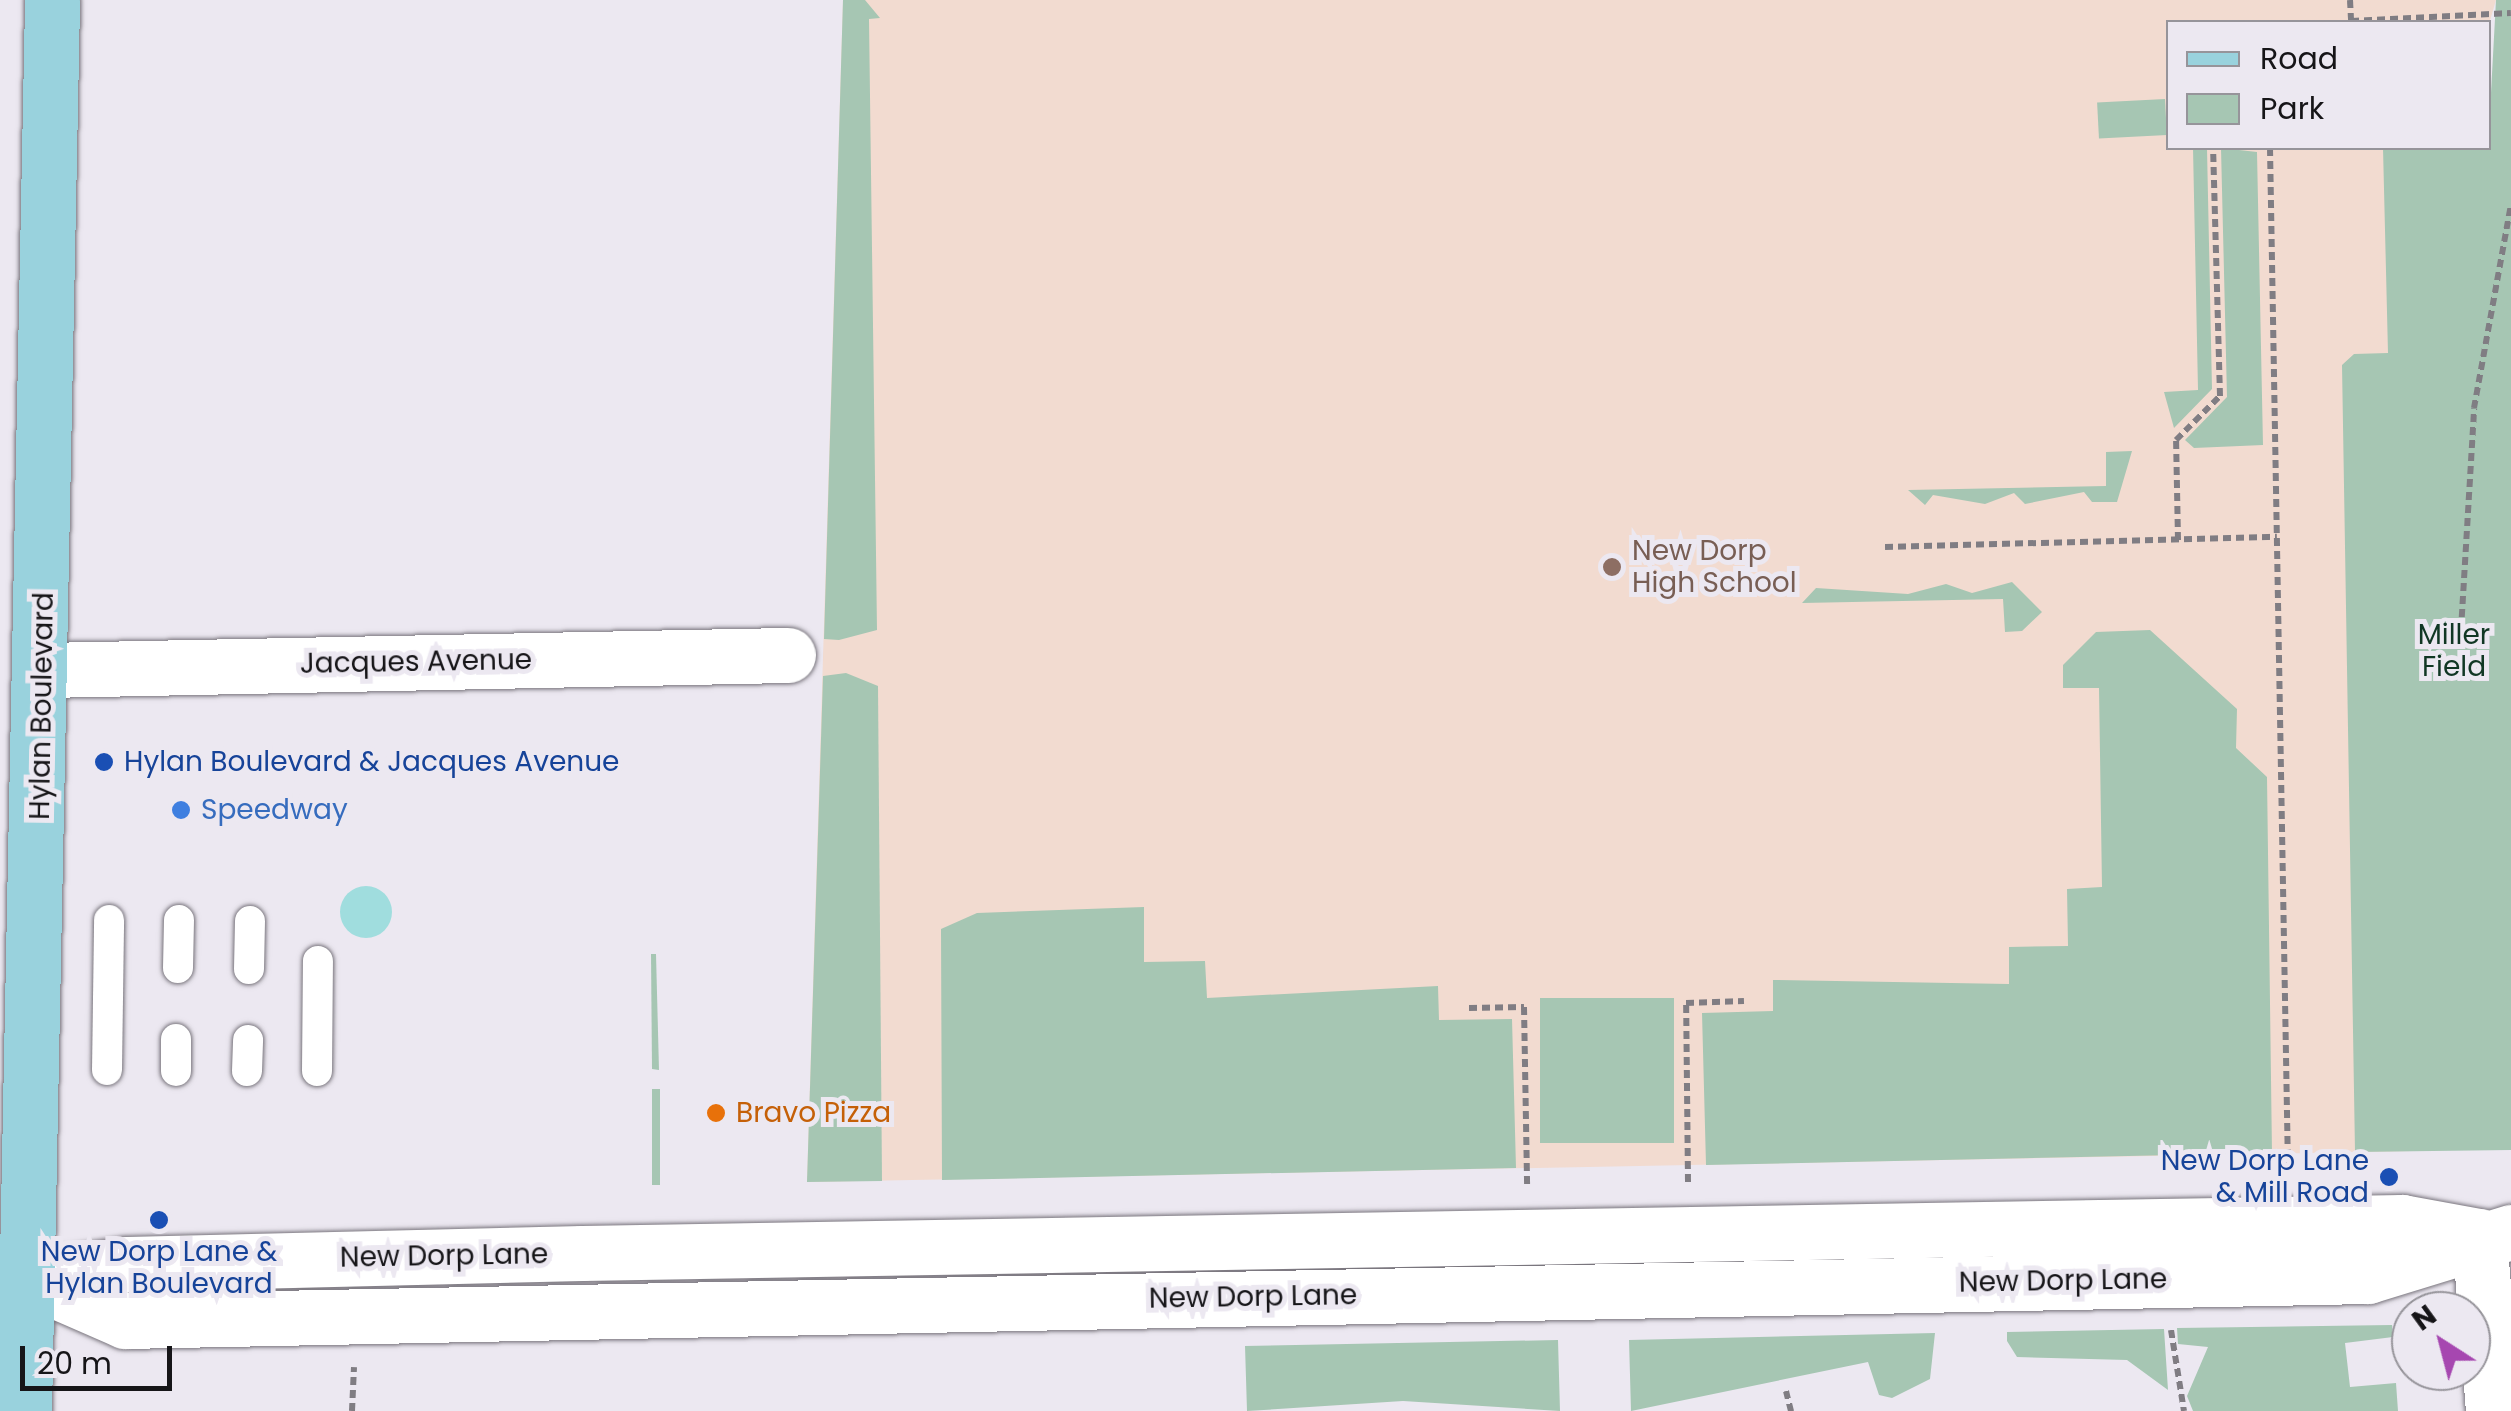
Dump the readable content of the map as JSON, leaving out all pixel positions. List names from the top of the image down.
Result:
{
  "streets": {
    "main road": ["Hylan Boulevard"],
    "street": ["Jacques Avenue", "New Dorp Lane"]
  },
  "crossings": [
    ["Jacques Avenue", "Hylan Boulevard"],
    ["Hylan Boulevard", "New Dorp Lane"]
  ],
  "parks": ["Miller Field"],
  "places": [
    "New Dorp High School",
    "Hylan Boulevard & Jacques Avenue",
    "Speedway",
    "Bravo Pizza",
    "New Dorp Lane & Mill Road",
    "New Dorp Lane & Hylan Boulevard"
  ],
  "legend": ["Road", "Park"],
  "scale_bar": "20 m",
  "north": "top left"
}
